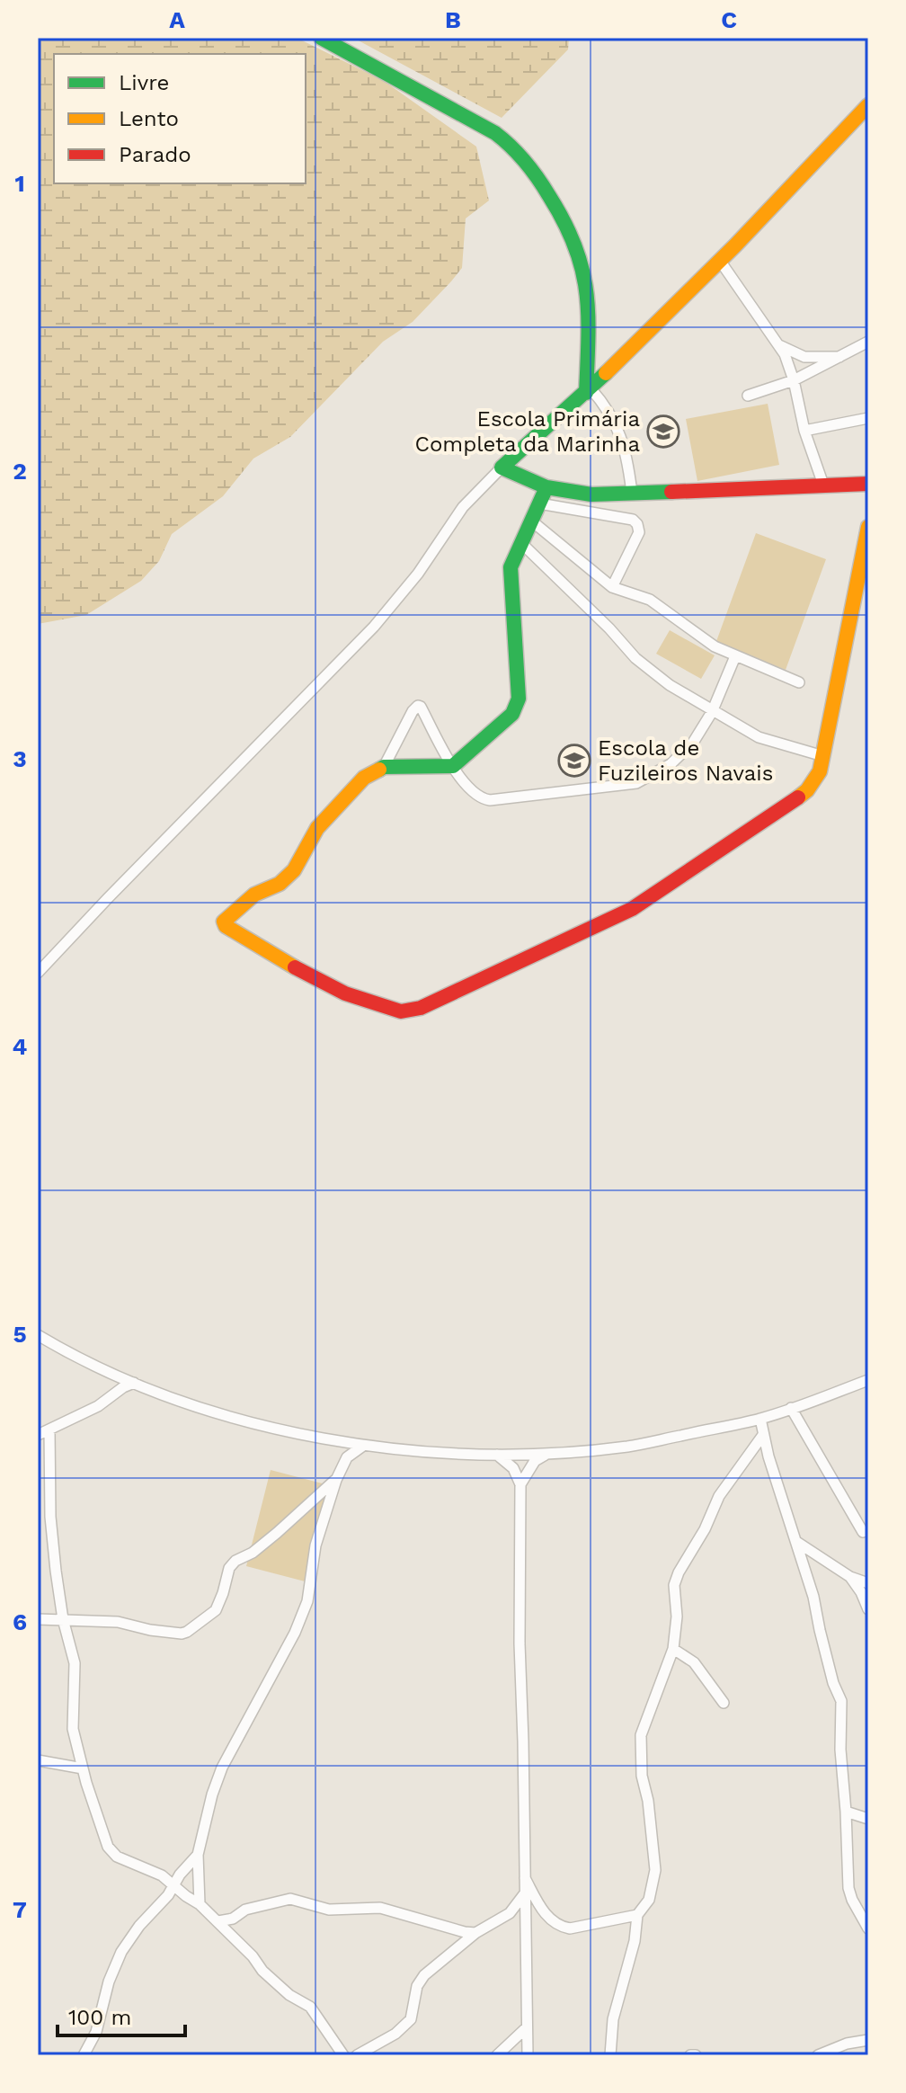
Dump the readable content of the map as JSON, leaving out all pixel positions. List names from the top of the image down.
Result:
{
  "places": {
    "school or university": ["Escola Primária Completa da Marinha", "Escola de Fuzileiros Navais"]
  },
  "legend": ["Livre", "Lento", "Parado"],
  "scale_bar": "100 m",
  "grid": {
    "columns": ["A", "B", "C"],
    "rows": [
      "1",
      "2",
      "3",
      "4",
      "5",
      "6",
      "7"
    ]
  }
}
